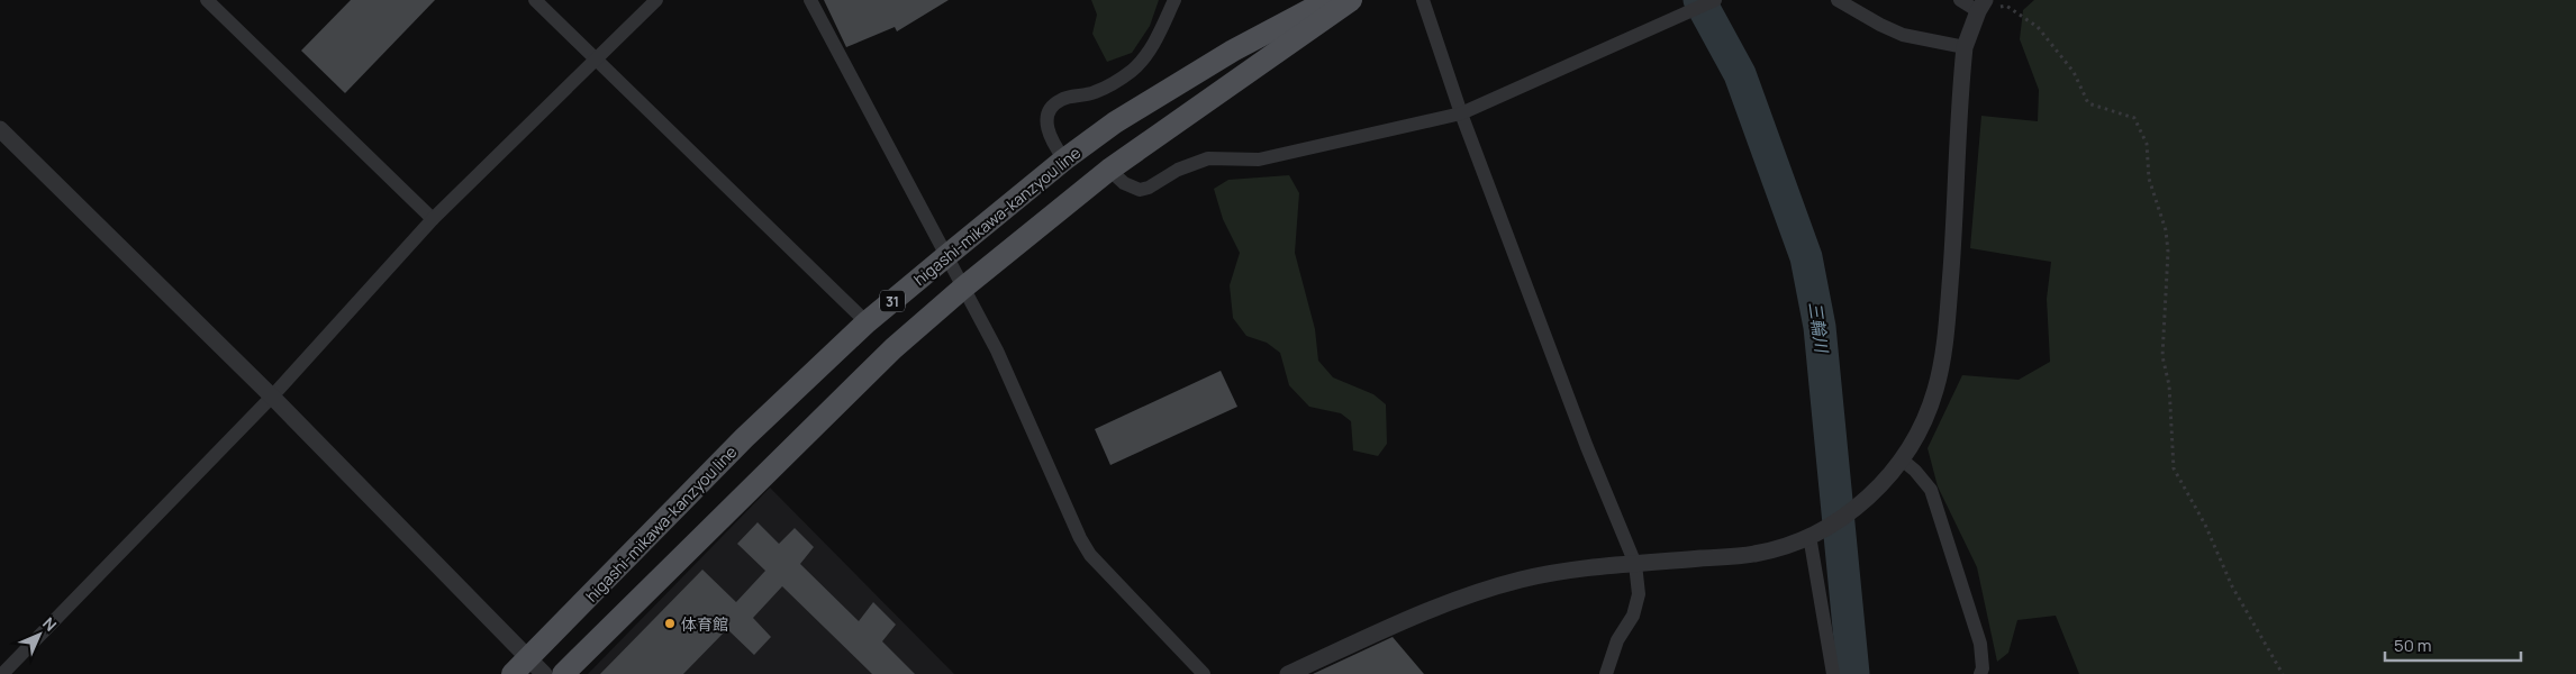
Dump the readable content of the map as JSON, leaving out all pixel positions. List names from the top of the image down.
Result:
{
  "streets": {
    "main road": ["higashi-mikawa-kanzyou line", "31"]
  },
  "water": ["三輪川"],
  "places": ["体育館"],
  "scale_bar": "50 m",
  "north": "top right"
}
